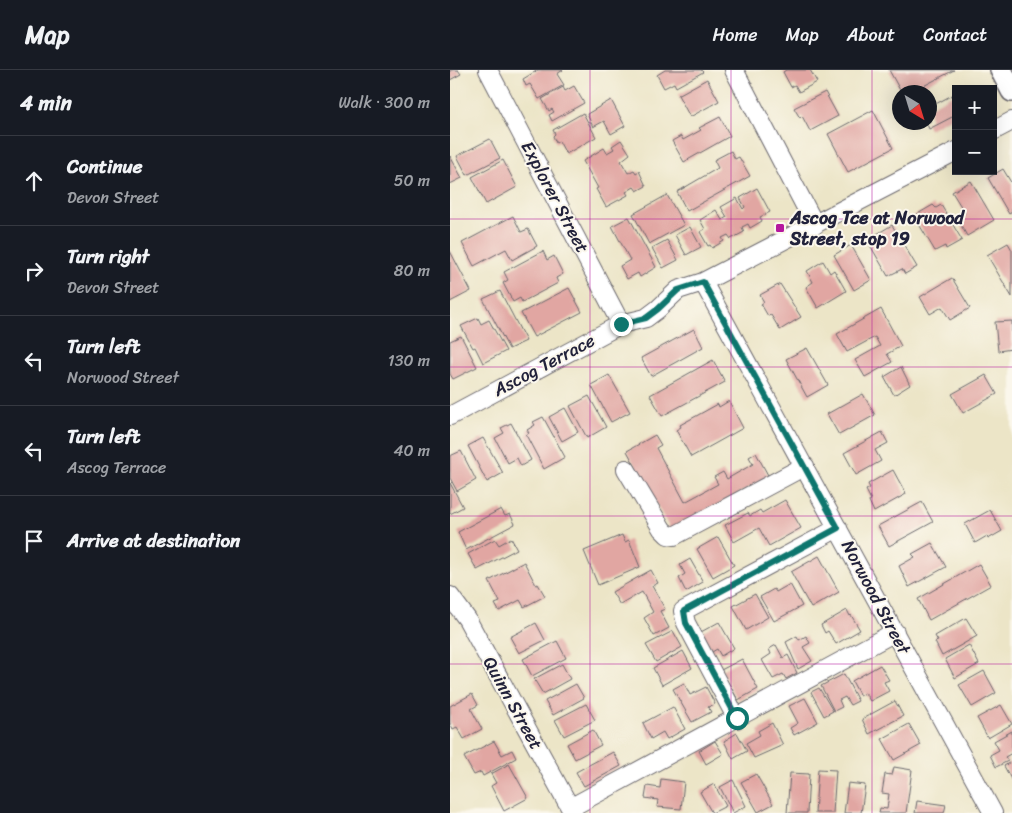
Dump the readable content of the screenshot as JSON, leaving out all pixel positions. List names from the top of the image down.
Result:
{
  "streets": {
    "street": [
      "Explorer Street",
      "Ascog Terrace",
      "Norwood Street",
      "Quinn Street"
    ]
  },
  "crossings": [
    ["Explorer Street", "Ascog Terrace"],
    ["Ascog Terrace", "Norwood Street"]
  ],
  "places": {
    "transit": ["Ascog Tce at Norwood Street, stop 19"]
  },
  "north": "bottom right",
  "page": {
    "header": "Map",
    "nav": [
      "Home",
      "Map",
      "About",
      "Contact"
    ],
    "heading": ["4 min", "Walk · 300 m"],
    "map_buttons": ["+", "−"],
    "list": [
      ["Continue", "Devon Street", "50 m"],
      ["Turn right", "Devon Street", "80 m"],
      ["Turn left", "Norwood Street", "130 m"],
      ["Turn left", "Ascog Terrace", "40 m"],
      "Arrive at destination"
    ]
  }
}
